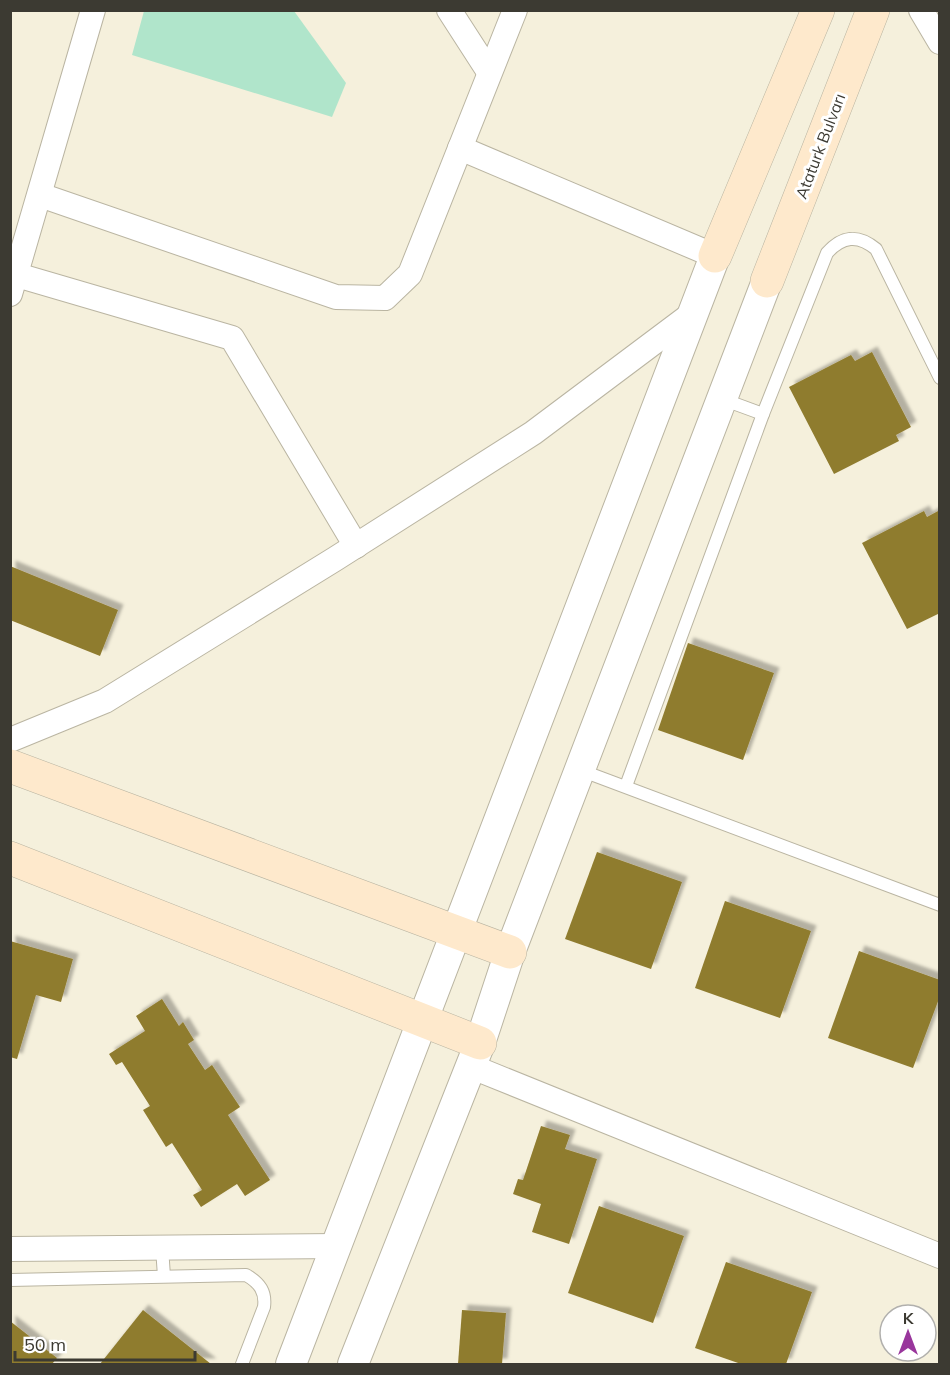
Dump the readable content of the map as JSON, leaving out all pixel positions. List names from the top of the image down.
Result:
{
  "streets": {
    "main road": ["Ataturk Bulvarı"]
  },
  "scale_bar": "50 m",
  "north": "top"
}
